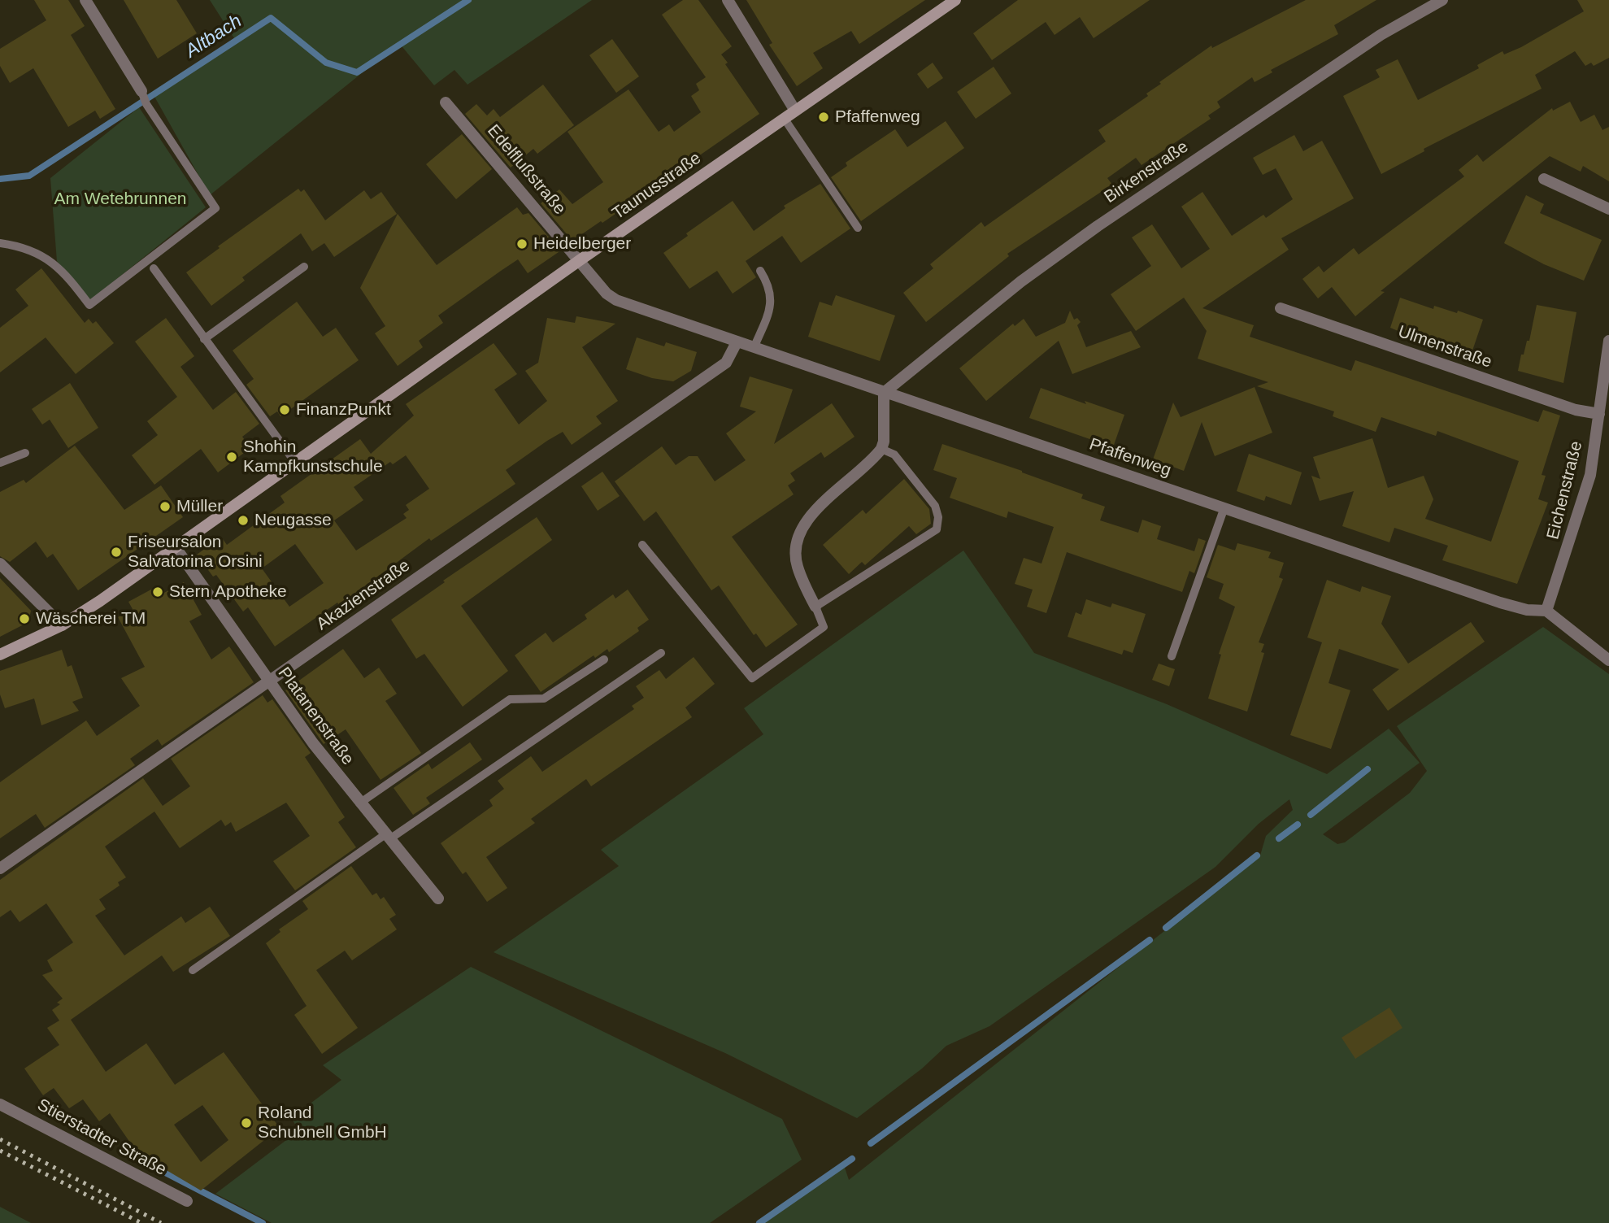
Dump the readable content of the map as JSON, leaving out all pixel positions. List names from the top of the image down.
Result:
{
  "streets": {
    "street": [
      "Edelflußstraße",
      "Birkenstraße",
      "Taunusstraße",
      "Ulmenstraße",
      "Pfaffenweg",
      "Eichenstraße",
      "Akazienstraße",
      "Platanenstraße",
      "Stierstadter Straße"
    ]
  },
  "crossings": [
    ["Edelflußstraße", "Taunusstraße"],
    ["Edelflußstraße", "Pfaffenweg"],
    ["Birkenstraße", "Pfaffenweg"],
    ["Taunusstraße", "Pfaffenweg"],
    ["Taunusstraße", "Platanenstraße"],
    ["Ulmenstraße", "Eichenstraße"],
    ["Pfaffenweg", "Eichenstraße"],
    ["Pfaffenweg", "Akazienstraße"],
    ["Akazienstraße", "Platanenstraße"]
  ],
  "water": ["Altbach"],
  "parks": ["Am Wetebrunnen"],
  "places": [
    "Pfaffenweg",
    "Heidelberger",
    "FinanzPunkt",
    "Shohin Kampfkunstschule",
    "Müller",
    "Neugasse",
    "Friseursalon Salvatorina Orsini",
    "Stern Apotheke",
    "Wäscherei TM",
    "Roland Schubnell GmbH"
  ]
}
